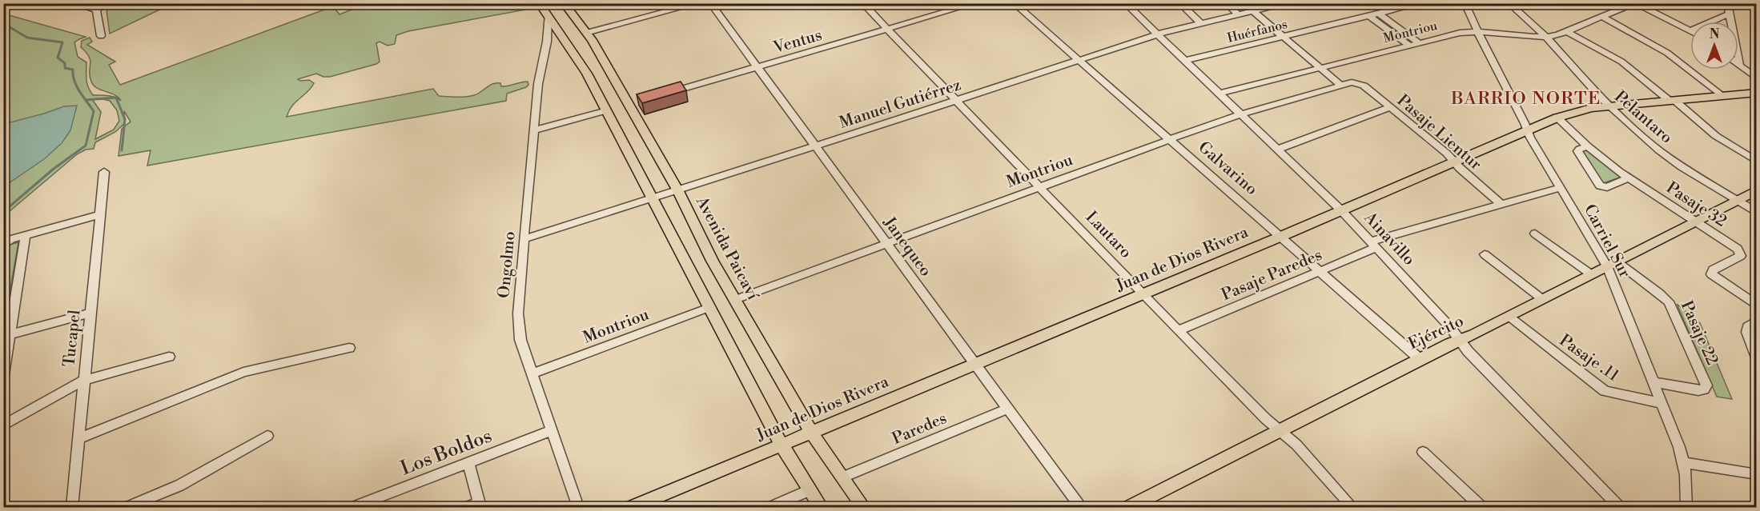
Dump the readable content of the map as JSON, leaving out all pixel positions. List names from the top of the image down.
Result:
{
  "streets": {
    "main road": ["Avenida Paicaví", "Juan de Dios Rivera", "Ejército"],
    "street": [
      "Huérfanos",
      "Montriou",
      "Ventus",
      "Manuel Gutiérrez",
      "Pelantaro",
      "Pasaje Lientur",
      "Galvarino",
      "Pasaje 32",
      "Lautaro",
      "Ainavillo",
      "Carriel Sur",
      "Janequeo",
      "Ongolmo",
      "Pasaje Paredes",
      "Pasaje 22",
      "Tucapel",
      "Pasaje .11",
      "Paredes",
      "Los Boldos"
    ]
  },
  "crossings": [
    ["Huérfanos", "Ainavillo"],
    ["Montriou", "Pelantaro"],
    ["Montriou", "Pasaje Lientur"],
    ["Montriou", "Galvarino"],
    ["Montriou", "Lautaro"],
    ["Montriou", "Ainavillo"],
    ["Montriou", "Carriel Sur"],
    ["Montriou", "Janequeo"],
    ["Montriou", "Avenida Paicaví"],
    ["Montriou", "Ongolmo"],
    ["Ventus", "Lautaro"],
    ["Ventus", "Janequeo"],
    ["Manuel Gutiérrez", "Galvarino"],
    ["Manuel Gutiérrez", "Lautaro"],
    ["Manuel Gutiérrez", "Ainavillo"],
    ["Manuel Gutiérrez", "Janequeo"],
    ["Manuel Gutiérrez", "Avenida Paicaví"],
    ["Manuel Gutiérrez", "Ongolmo"],
    ["Pelantaro", "Juan de Dios Rivera"],
    ["Pelantaro", "Ejército"],
    ["Pasaje Lientur", "Juan de Dios Rivera"],
    ["Pasaje Lientur", "Pasaje Paredes"],
    ["Galvarino", "Juan de Dios Rivera"],
    ["Galvarino", "Pasaje Paredes"],
    ["Galvarino", "Ejército"],
    ["Pasaje 32", "Juan de Dios Rivera"],
    ["Pasaje 32", "Ejército"],
    ["Lautaro", "Juan de Dios Rivera"],
    ["Lautaro", "Pasaje Paredes"],
    ["Lautaro", "Ejército"],
    ["Ainavillo", "Juan de Dios Rivera"],
    ["Ainavillo", "Pasaje Paredes"],
    ["Ainavillo", "Ejército"],
    ["Carriel Sur", "Juan de Dios Rivera"],
    ["Carriel Sur", "Pasaje Paredes"],
    ["Carriel Sur", "Ejército"],
    ["Carriel Sur", "Pasaje 22"],
    ["Carriel Sur", "Pasaje .11"],
    ["Janequeo", "Juan de Dios Rivera"],
    ["Janequeo", "Paredes"],
    ["Avenida Paicaví", "Juan de Dios Rivera"],
    ["Avenida Paicaví", "Paredes"],
    ["Ongolmo", "Los Boldos"],
    ["Ejército", "Pasaje 22"],
    ["Ejército", "Pasaje .11"]
  ],
  "districts": ["BARRIO NORTE"],
  "north": "top"
}
